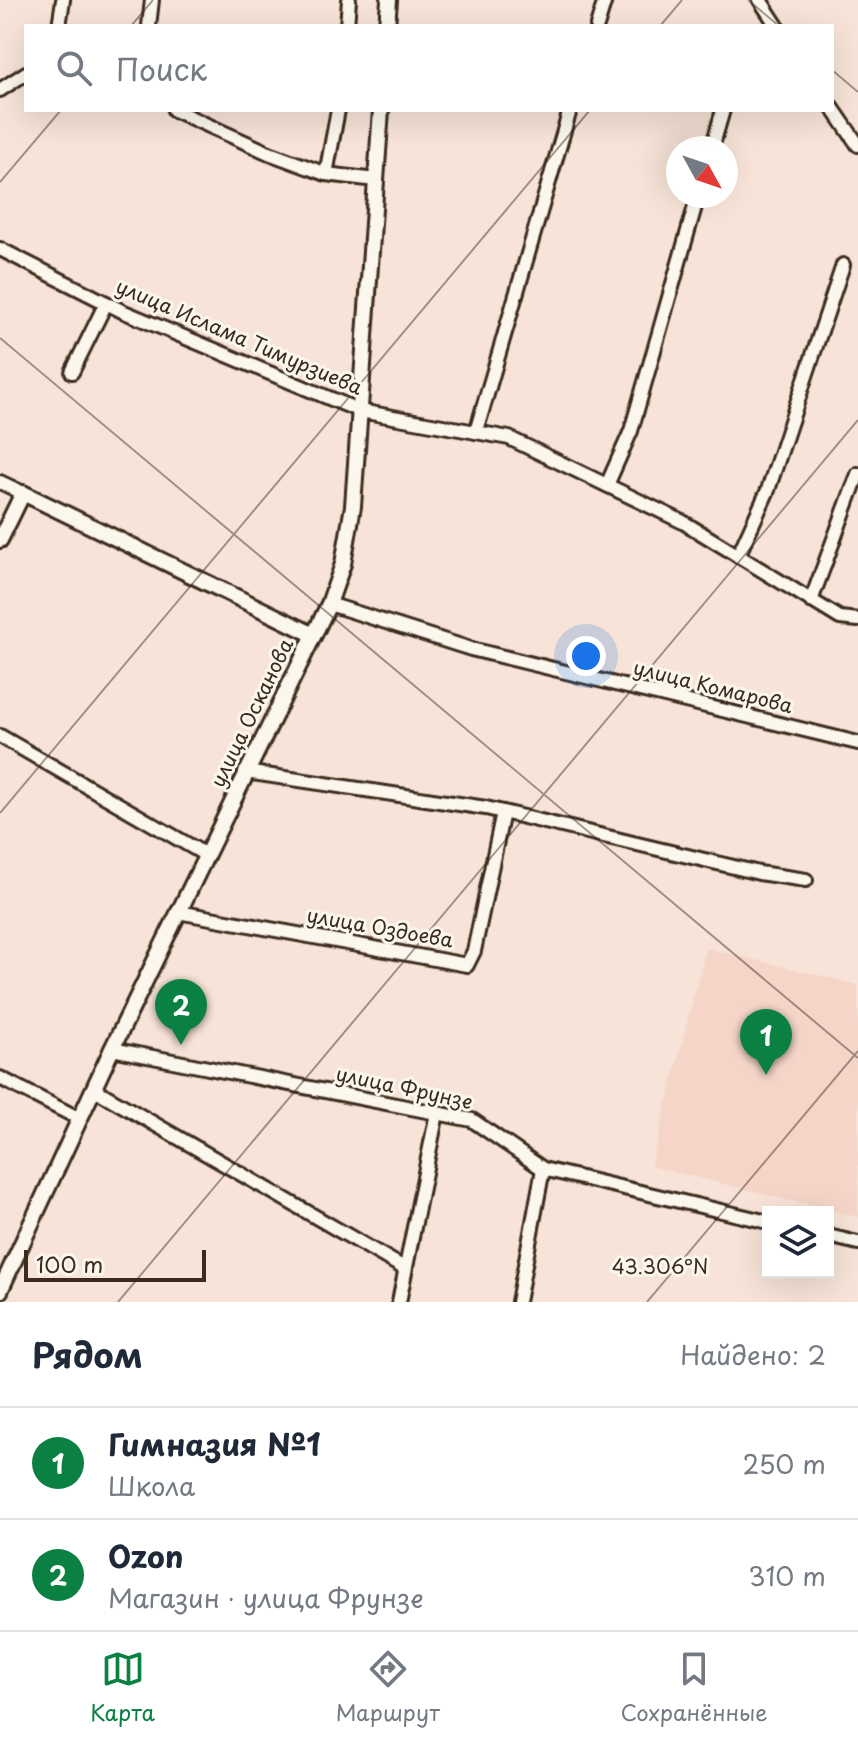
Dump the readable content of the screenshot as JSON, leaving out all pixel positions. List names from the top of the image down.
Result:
{
  "streets": {
    "main road": ["улица Осканова"],
    "street": [
      "улица Ислама Тимурзиева",
      "улица Комарова",
      "улица Оздоева",
      "улица Фрунзе"
    ]
  },
  "crossings": [
    ["улица Ислама Тимурзиева", "улица Осканова"],
    ["улица Комарова", "улица Осканова"],
    ["улица Осканова", "улица Оздоева"],
    ["улица Осканова", "улица Фрунзе"]
  ],
  "scale_bar": "100 m",
  "north": "bottom right",
  "page": {
    "search": "Поиск",
    "pins": ["2", "1"],
    "scale": "100 m",
    "heading": ["Рядом", "Найдено: 2"],
    "list": [
      {
        "mark": "1",
        "name": "Гимназия №1",
        "note": "Школа",
        "value": "250 m"
      },
      {
        "mark": "2",
        "name": "Ozon",
        "note": "Магазин · улица Фрунзе",
        "value": "310 m"
      }
    ],
    "nav": ["Карта", "Маршрут", "Сохранённые"]
  },
  "coordinates": ["43.306°N"]
}
